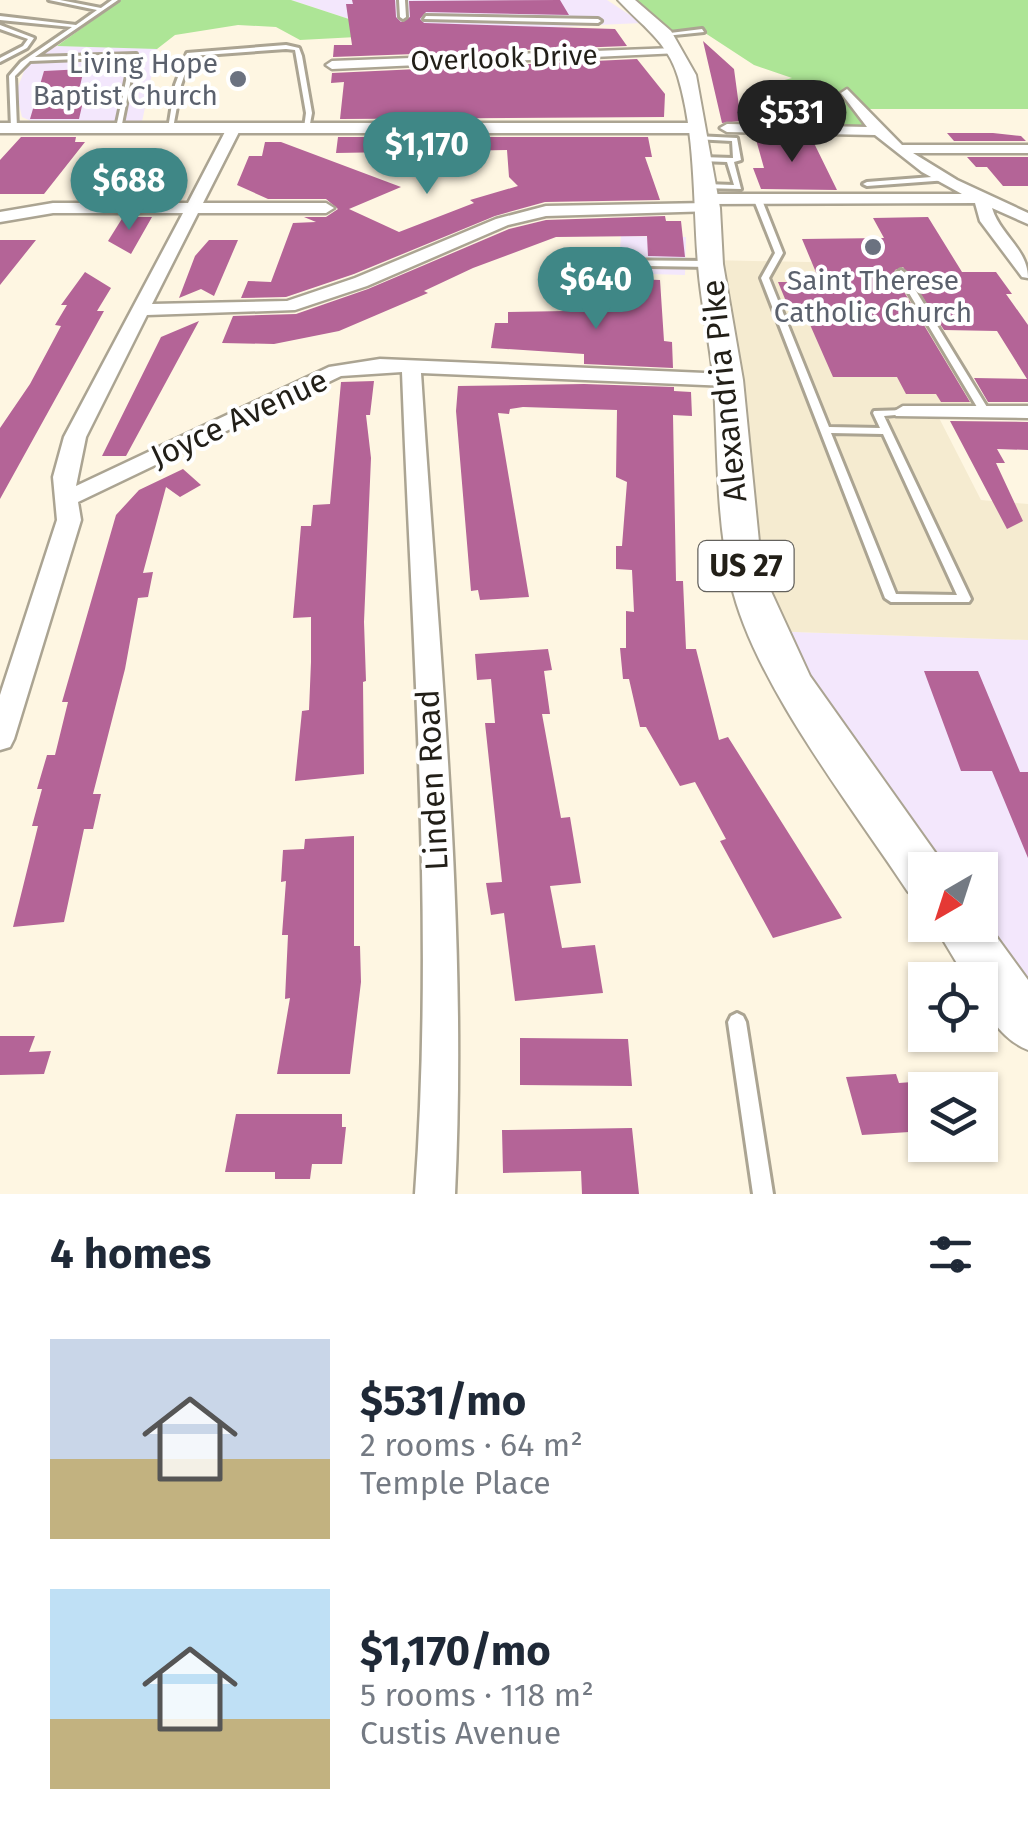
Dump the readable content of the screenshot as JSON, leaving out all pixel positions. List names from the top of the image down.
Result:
{
  "streets": {
    "main road": ["Alexandria Pike", "US 27"],
    "street": ["Overlook Drive", "Joyce Avenue", "Linden Road"]
  },
  "crossings": [
    ["Overlook Drive", "Alexandria Pike"],
    ["Alexandria Pike", "Joyce Avenue"],
    ["Joyce Avenue", "Linden Road"]
  ],
  "places": ["Living Hope Baptist Church", "Saint Therese Catholic Church"],
  "north": "bottom left",
  "page": {
    "price": [
      "$531",
      "$1,170",
      "$688",
      "$640"
    ],
    "heading": "4 homes",
    "list": [
      {
        "name": "$531/mo",
        "note": "2 rooms · 64 m² · Temple Place"
      },
      {
        "name": "$1,170/mo",
        "note": "5 rooms · 118 m² · Custis Avenue"
      }
    ]
  }
}
